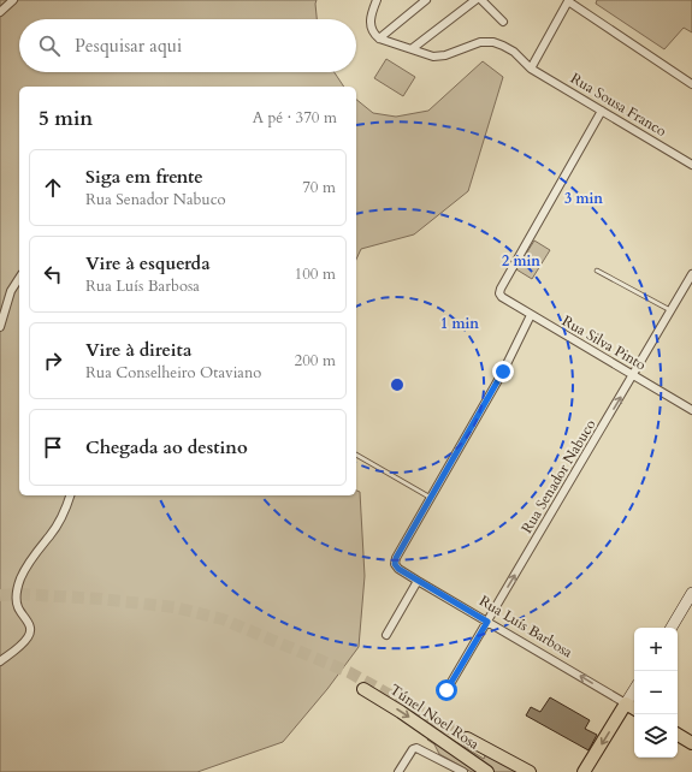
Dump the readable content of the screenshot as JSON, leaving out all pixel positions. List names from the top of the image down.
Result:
{
  "streets": {
    "main road": ["Rua Luís Barbosa", "Túnel Noel Rosa"],
    "street": ["Rua Sousa Franco", "Rua Silva Pinto", "Rua Senador Nabuco"]
  },
  "crossings": [
    ["Rua Sousa Franco", "Rua Silva Pinto"],
    ["Rua Silva Pinto", "Rua Senador Nabuco"],
    ["Rua Senador Nabuco", "Rua Luís Barbosa"]
  ],
  "one_way": ["Rua Senador Nabuco", "Rua Luís Barbosa", "Túnel Noel Rosa"],
  "page": {
    "search": "Pesquisar aqui",
    "heading": ["5 min", "A pé · 370 m"],
    "list": [
      ["Siga em frente", "Rua Senador Nabuco", "70 m"],
      ["Vire à esquerda", "Rua Luís Barbosa", "100 m"],
      ["Vire à direita", "Rua Conselheiro Otaviano", "200 m"],
      "Chegada ao destino"
    ],
    "map_buttons": ["+", "−"]
  },
  "rings": ["3 min", "2 min", "1 min"]
}
